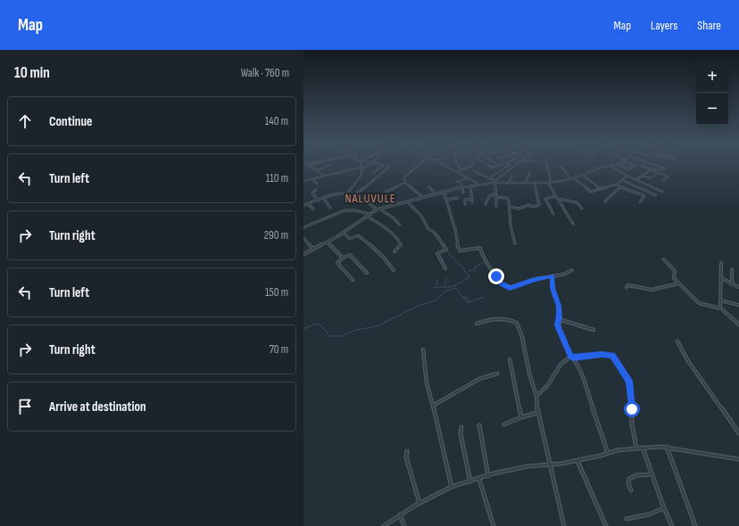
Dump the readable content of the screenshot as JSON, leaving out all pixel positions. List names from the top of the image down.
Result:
{
  "districts": ["NALUVULE"],
  "page": {
    "header": "Map",
    "nav": ["Map", "Layers", "Share"],
    "heading": ["10 min", "Walk · 760 m"],
    "map_buttons": ["+", "−"],
    "list": [
      ["Continue", "140 m"],
      ["Turn left", "110 m"],
      ["Turn right", "290 m"],
      ["Turn left", "150 m"],
      ["Turn right", "70 m"],
      "Arrive at destination"
    ]
  }
}
